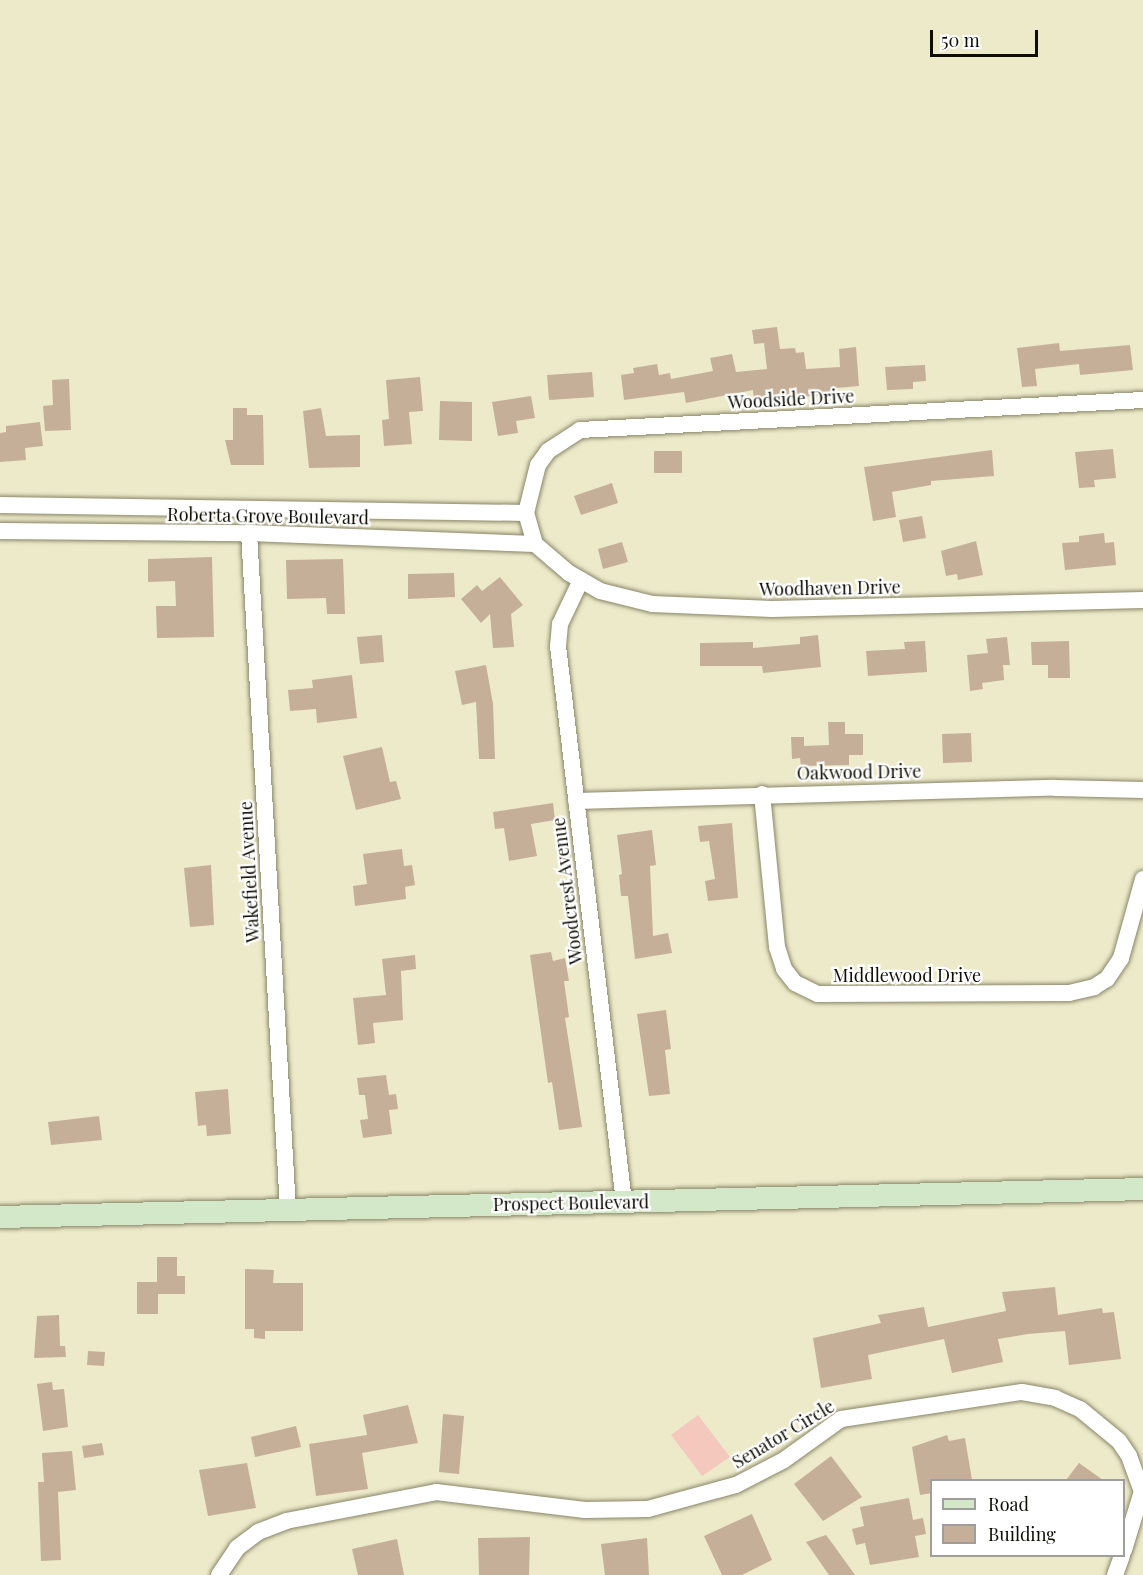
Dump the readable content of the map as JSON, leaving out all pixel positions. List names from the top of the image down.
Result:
{
  "streets": {
    "main road": ["Prospect Boulevard"],
    "street": [
      "Woodside Drive",
      "Roberta Grove Boulevard",
      "Woodhaven Drive",
      "Oakwood Drive",
      "Wakefield Avenue",
      "Woodcrest Avenue",
      "Middlewood Drive",
      "Senator Circle"
    ]
  },
  "crossings": [
    ["Woodside Drive", "Roberta Grove Boulevard"],
    ["Roberta Grove Boulevard", "Woodhaven Drive"],
    ["Roberta Grove Boulevard", "Wakefield Avenue"],
    ["Woodhaven Drive", "Woodcrest Avenue"],
    ["Oakwood Drive", "Woodcrest Avenue"],
    ["Oakwood Drive", "Middlewood Drive"],
    ["Wakefield Avenue", "Prospect Boulevard"],
    ["Woodcrest Avenue", "Prospect Boulevard"]
  ],
  "legend": ["Road", "Building"],
  "scale_bar": "50 m"
}
